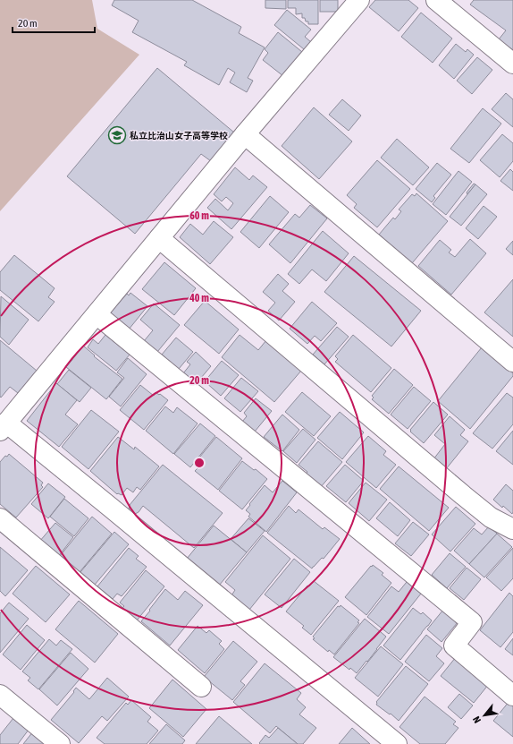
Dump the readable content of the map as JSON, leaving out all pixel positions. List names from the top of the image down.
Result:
{
  "places": {
    "school or university": ["私立比治山女子高等学校"]
  },
  "scale_bar": "20 m",
  "north": "bottom left",
  "rings": ["60 m", "40 m", "20 m"]
}
